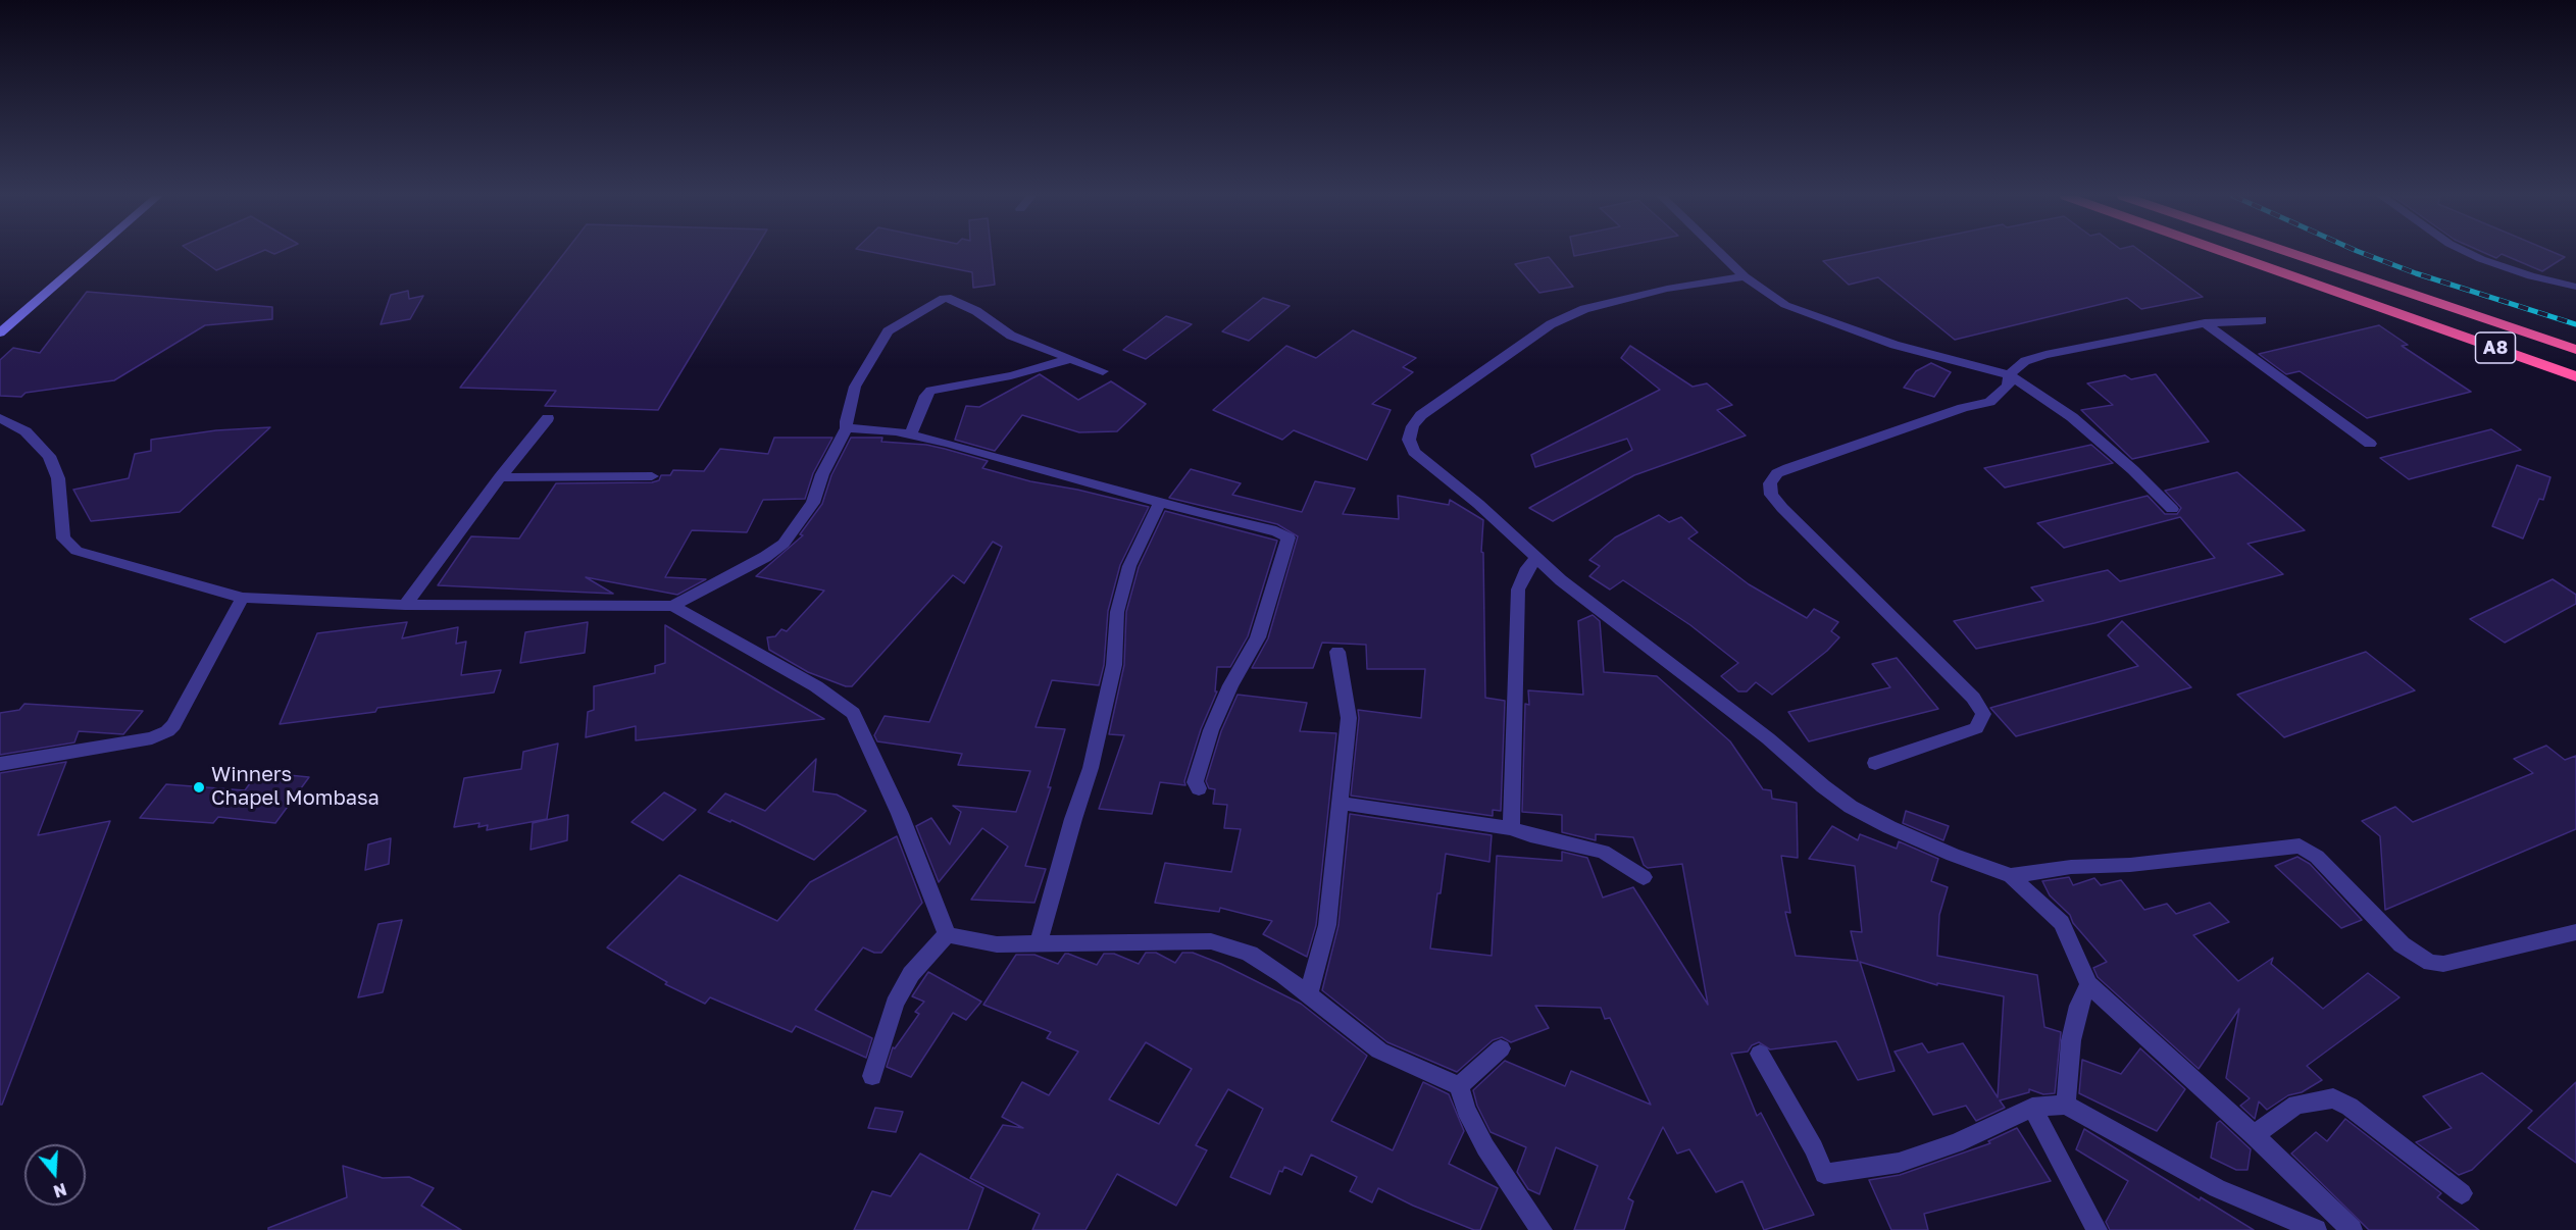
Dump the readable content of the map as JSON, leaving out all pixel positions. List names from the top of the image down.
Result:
{
  "streets": {
    "highway": ["A8"]
  },
  "places": ["Winners Chapel Mombasa"],
  "north": "bottom"
}
